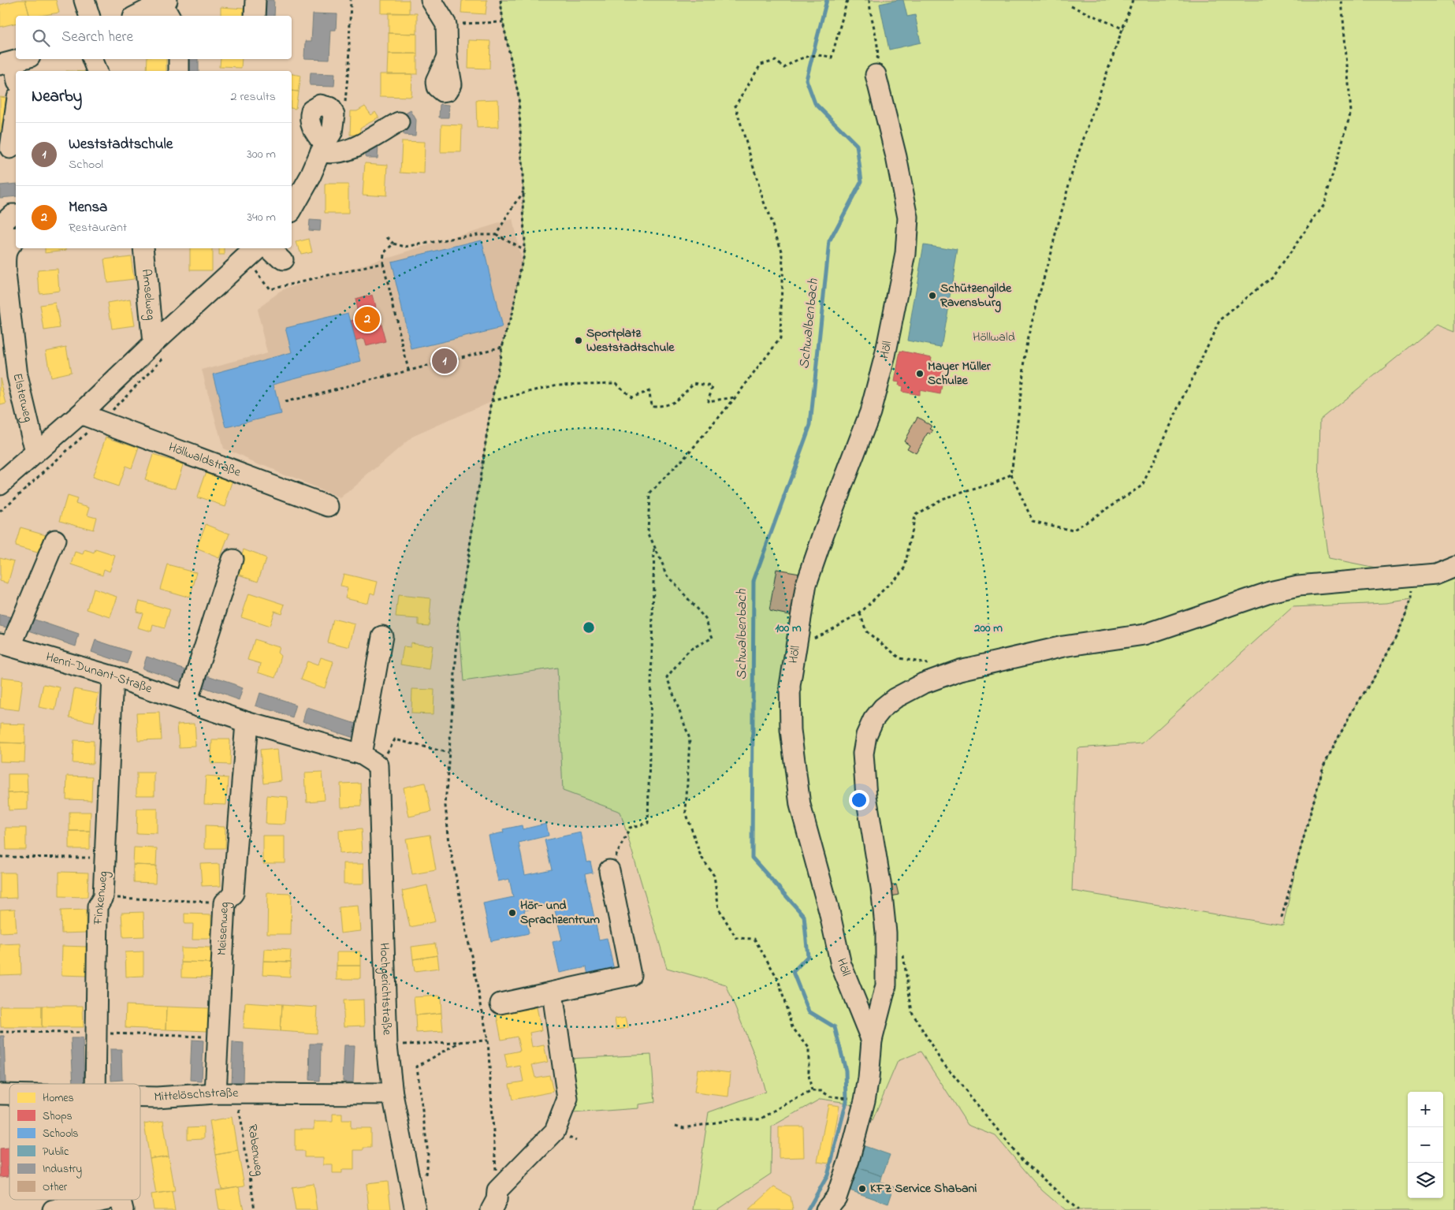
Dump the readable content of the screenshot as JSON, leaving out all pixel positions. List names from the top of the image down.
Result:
{
  "streets": {
    "street": [
      "Amselweg",
      "Höll",
      "Elsterweg",
      "Höllwaldstraße",
      "Henri-Dunant-Straße",
      "Finkenweg",
      "Meisenweg",
      "Hochgerichtstraße",
      "Mittelöschstraße"
    ],
    "path": ["Rabenweg"]
  },
  "crossings": [
    ["Henri-Dunant-Straße", "Finkenweg"],
    ["Henri-Dunant-Straße", "Meisenweg"],
    ["Henri-Dunant-Straße", "Hochgerichtstraße"],
    ["Meisenweg", "Mittelöschstraße"],
    ["Hochgerichtstraße", "Mittelöschstraße"],
    ["Mittelöschstraße", "Rabenweg"]
  ],
  "water": ["Schwalbenbach"],
  "parks": ["Höllwald"],
  "places": [
    "Schützengilde Ravensburg",
    "Sportplatz Weststadtschule",
    "Mayer Müller Schulze",
    "Hör- und Sprachzentrum",
    "KFZ Service Shabani"
  ],
  "legend": [
    "Homes",
    "Shops",
    "Schools",
    "Public",
    "Industry",
    "Other"
  ],
  "page": {
    "search": "Search here",
    "heading": ["Nearby", "2 results"],
    "list": [
      {
        "mark": "1",
        "name": "Weststadtschule",
        "note": "School",
        "value": "300 m"
      },
      {
        "mark": "2",
        "name": "Mensa",
        "note": "Restaurant",
        "value": "340 m"
      }
    ],
    "pins": ["2", "1"],
    "map_buttons": ["+", "−"]
  },
  "rings": ["100 m", "200 m"]
}
